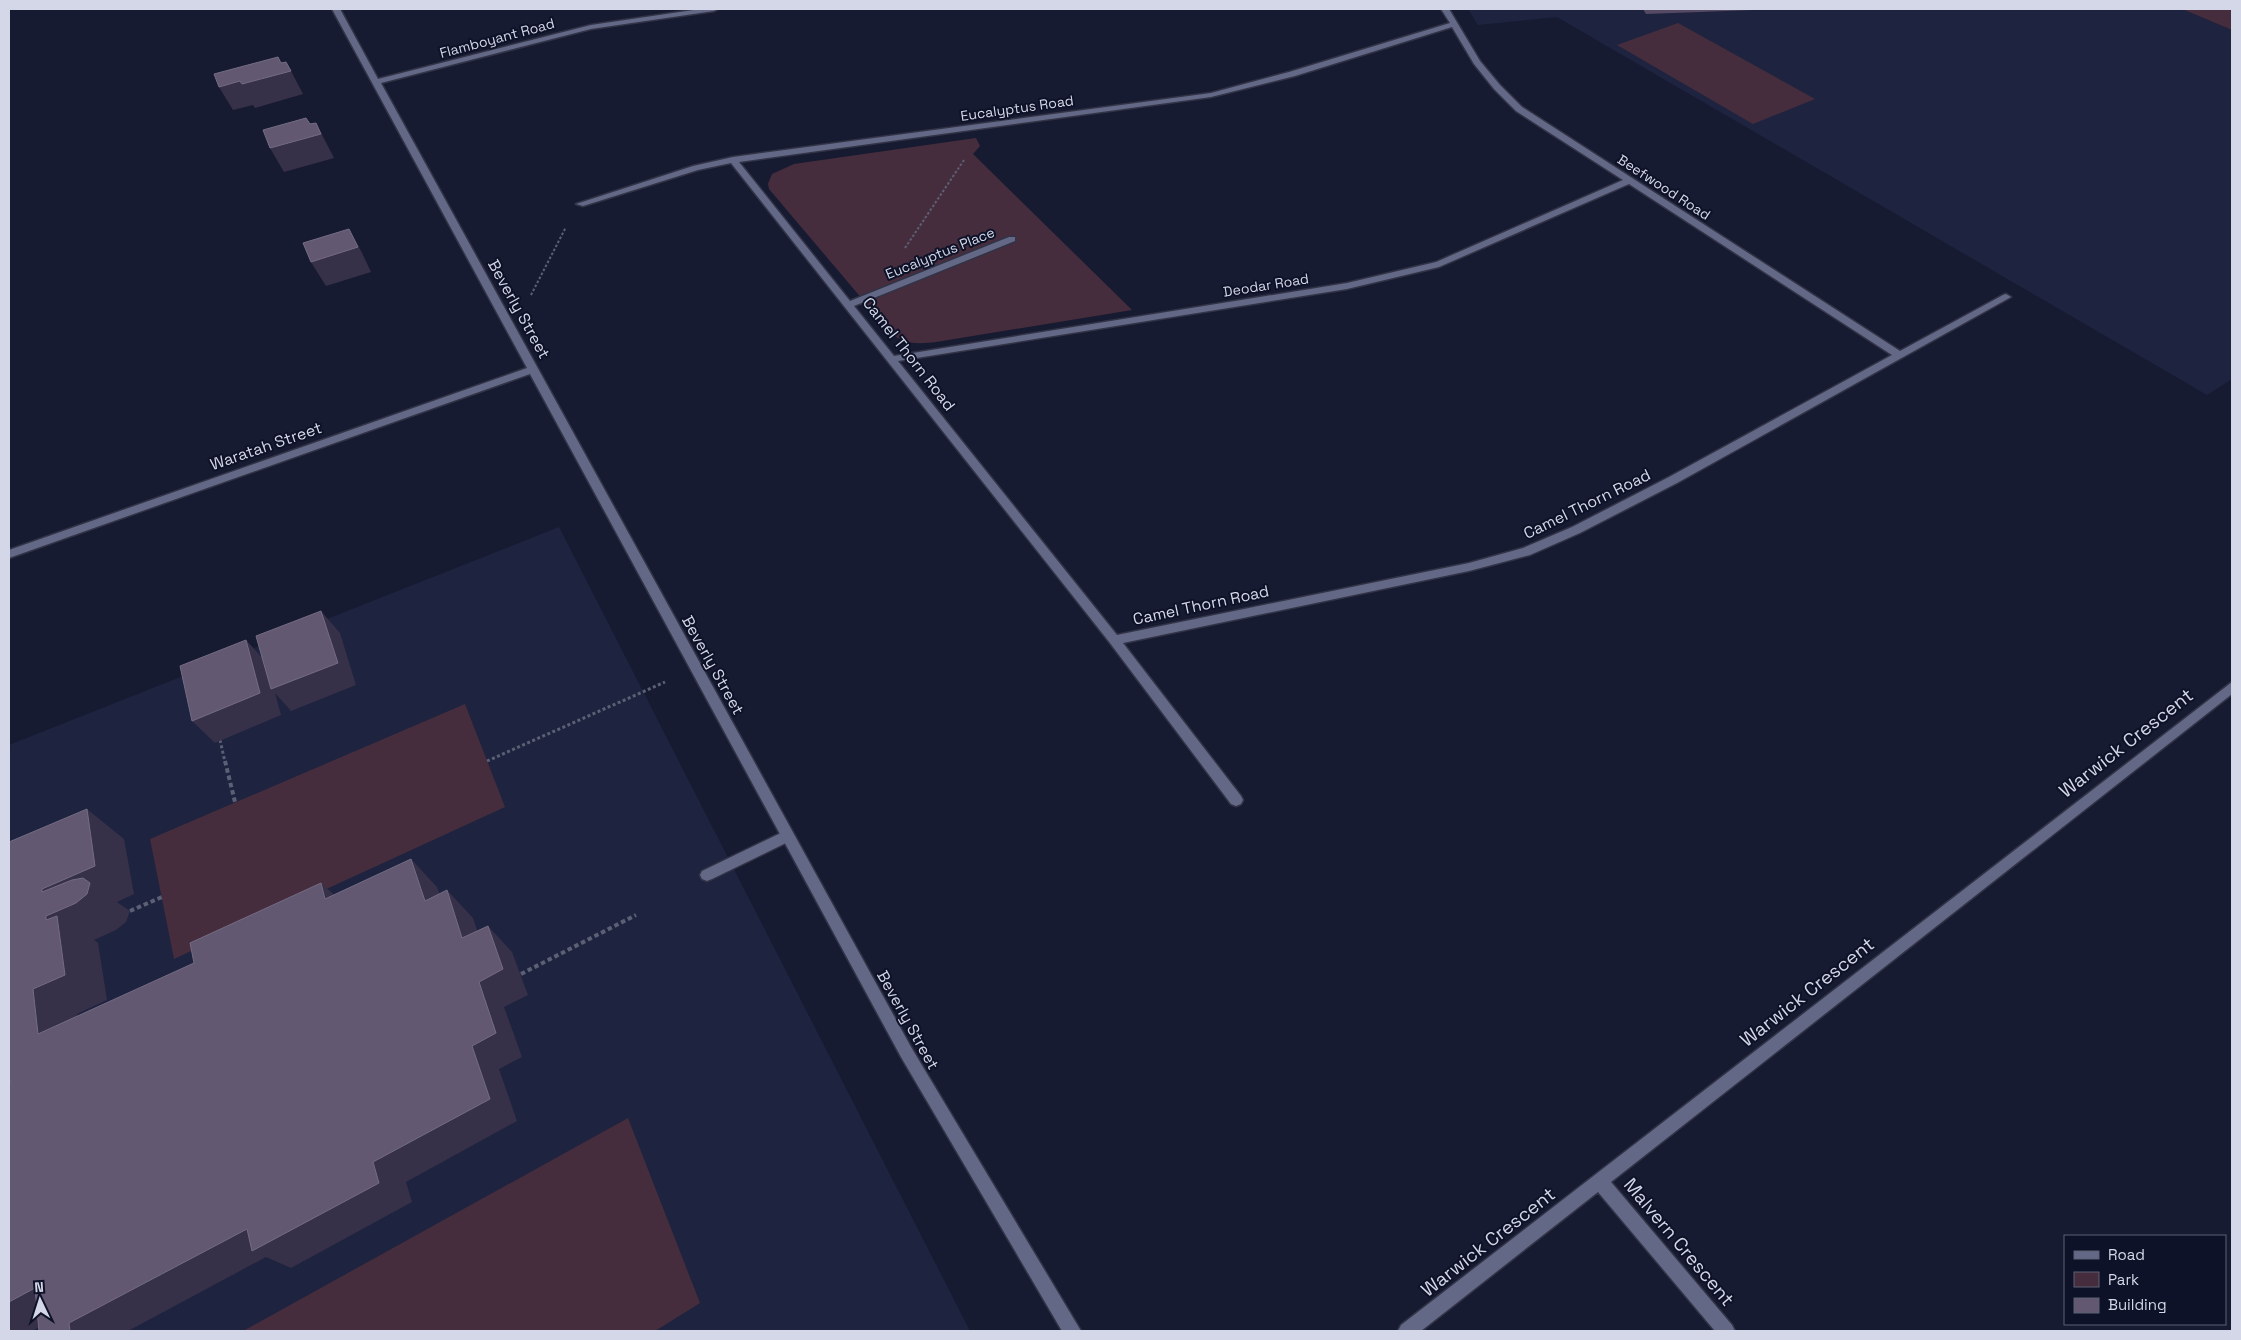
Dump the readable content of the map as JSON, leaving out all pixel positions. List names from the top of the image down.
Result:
{
  "streets": {
    "street": [
      "Flamboyant Road",
      "Eucalyptus Road",
      "Beefwood Road",
      "Eucalyptus Place",
      "Deodar Road",
      "Beverly Street",
      "Camel Thorn Road",
      "Waratah Street",
      "Warwick Crescent",
      "Malvern Crescent"
    ]
  },
  "crossings": [
    ["Flamboyant Road", "Beverly Street"],
    ["Eucalyptus Road", "Beefwood Road"],
    ["Eucalyptus Road", "Camel Thorn Road"],
    ["Beefwood Road", "Deodar Road"],
    ["Beefwood Road", "Camel Thorn Road"],
    ["Eucalyptus Place", "Camel Thorn Road"],
    ["Deodar Road", "Camel Thorn Road"],
    ["Beverly Street", "Waratah Street"],
    ["Warwick Crescent", "Malvern Crescent"]
  ],
  "legend": ["Road", "Park", "Building"],
  "north": "top"
}
